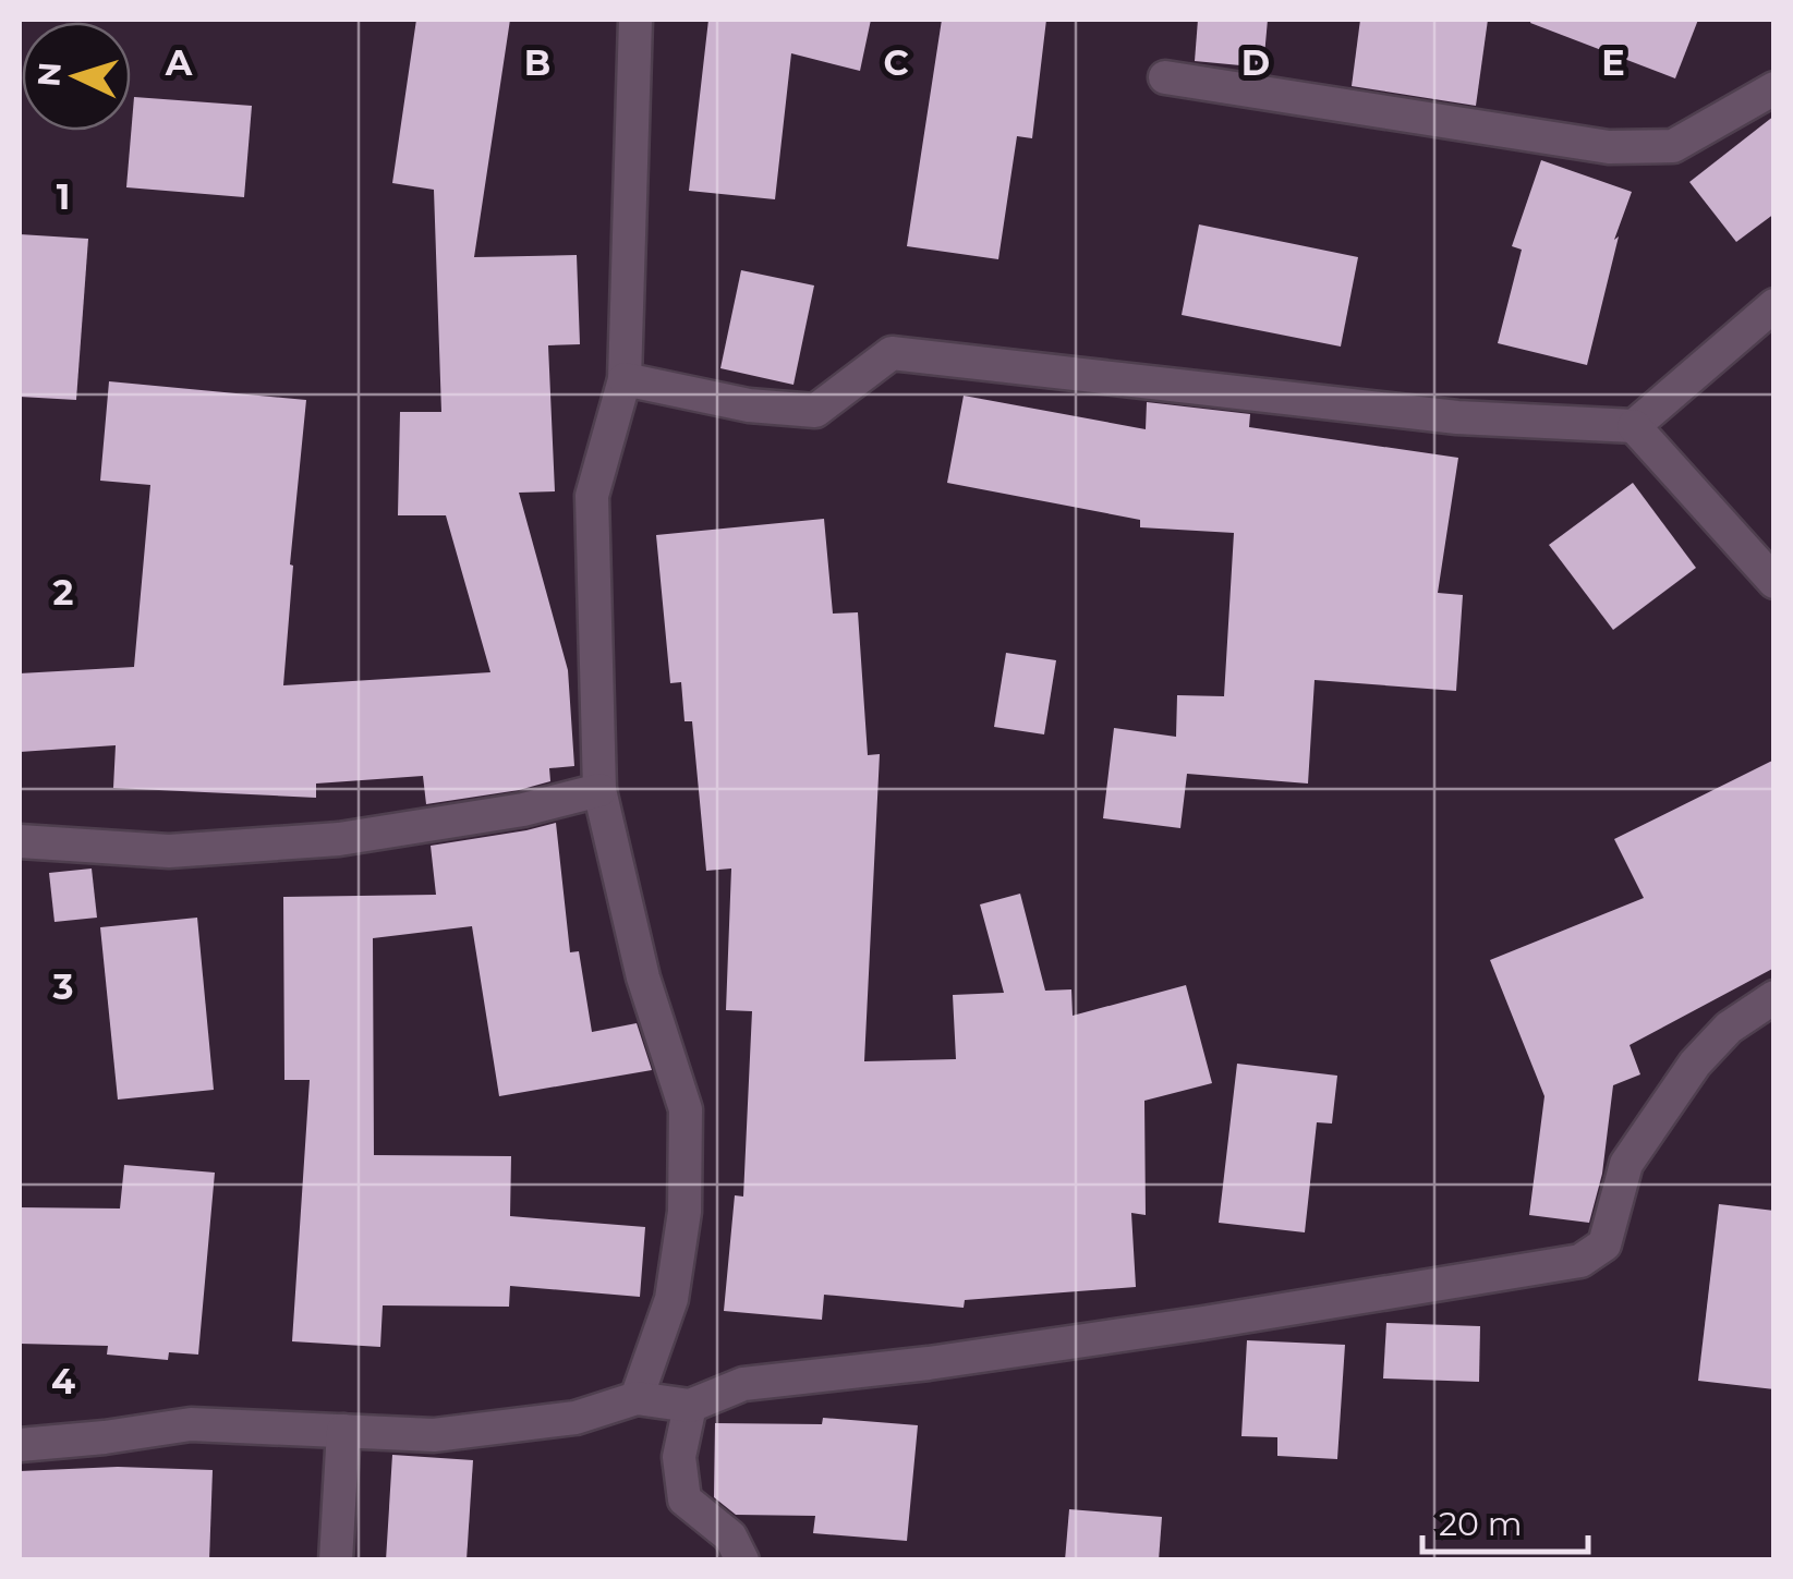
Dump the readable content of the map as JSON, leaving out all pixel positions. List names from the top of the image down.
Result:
{
  "scale_bar": "20 m",
  "north": "left",
  "grid": {
    "columns": [
      "A",
      "B",
      "C",
      "D",
      "E"
    ],
    "rows": [
      "1",
      "2",
      "3",
      "4"
    ]
  }
}
